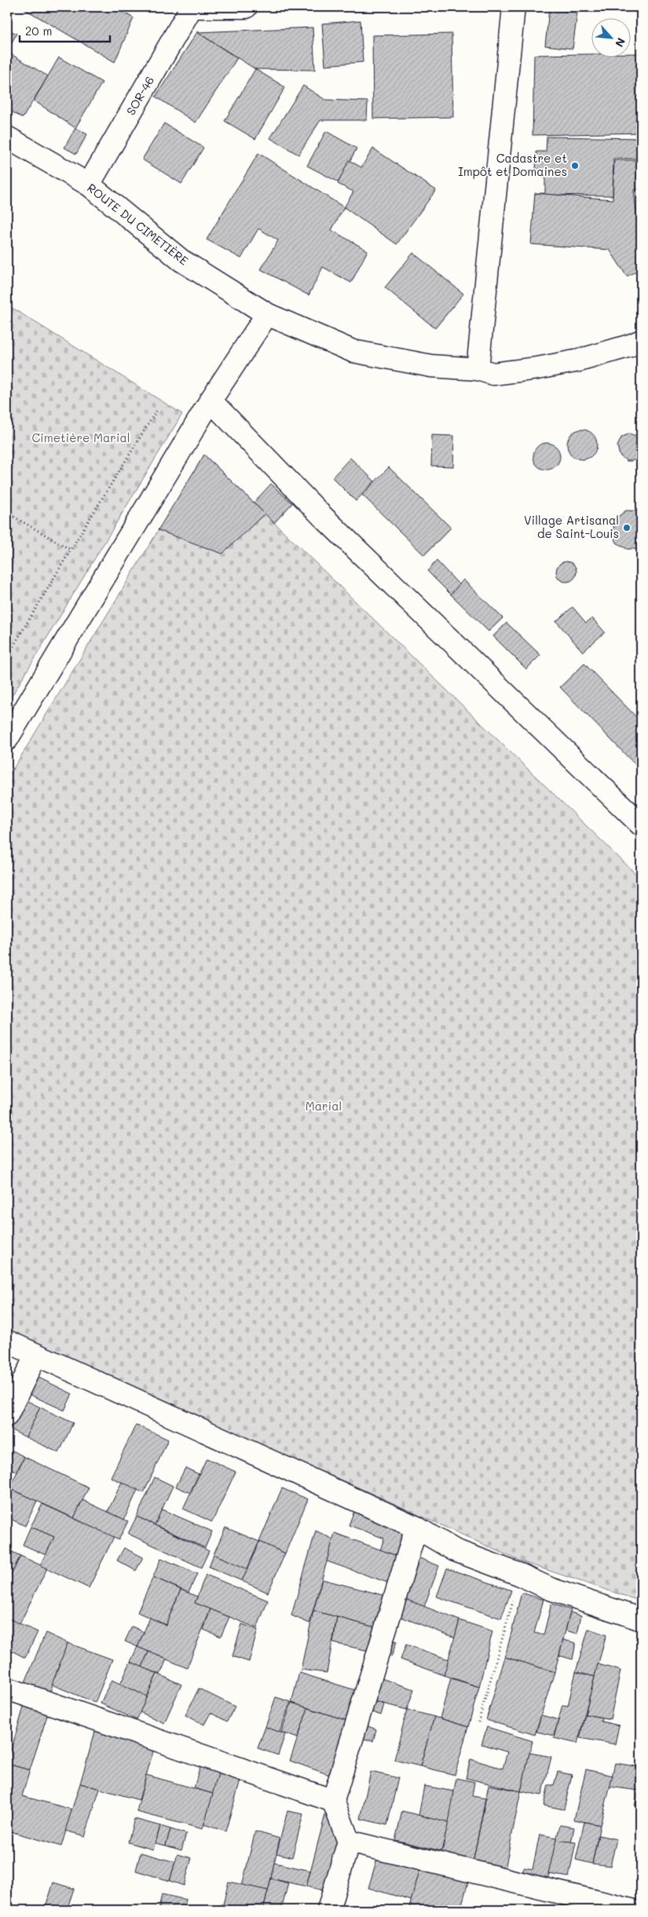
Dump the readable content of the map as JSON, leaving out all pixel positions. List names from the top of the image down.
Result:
{
  "streets": {
    "main road": ["SOR-46", "ROUTE DU CIMETIÈRE"]
  },
  "crossings": [
    ["SOR-46", "ROUTE DU CIMETIÈRE"]
  ],
  "parks": ["Cimetière Marial", "Marial"],
  "places": ["Cadastre et Impôt et Domaines", "Village Artisanal de Saint-Louis"],
  "scale_bar": "20 m",
  "north": "bottom right"
}
